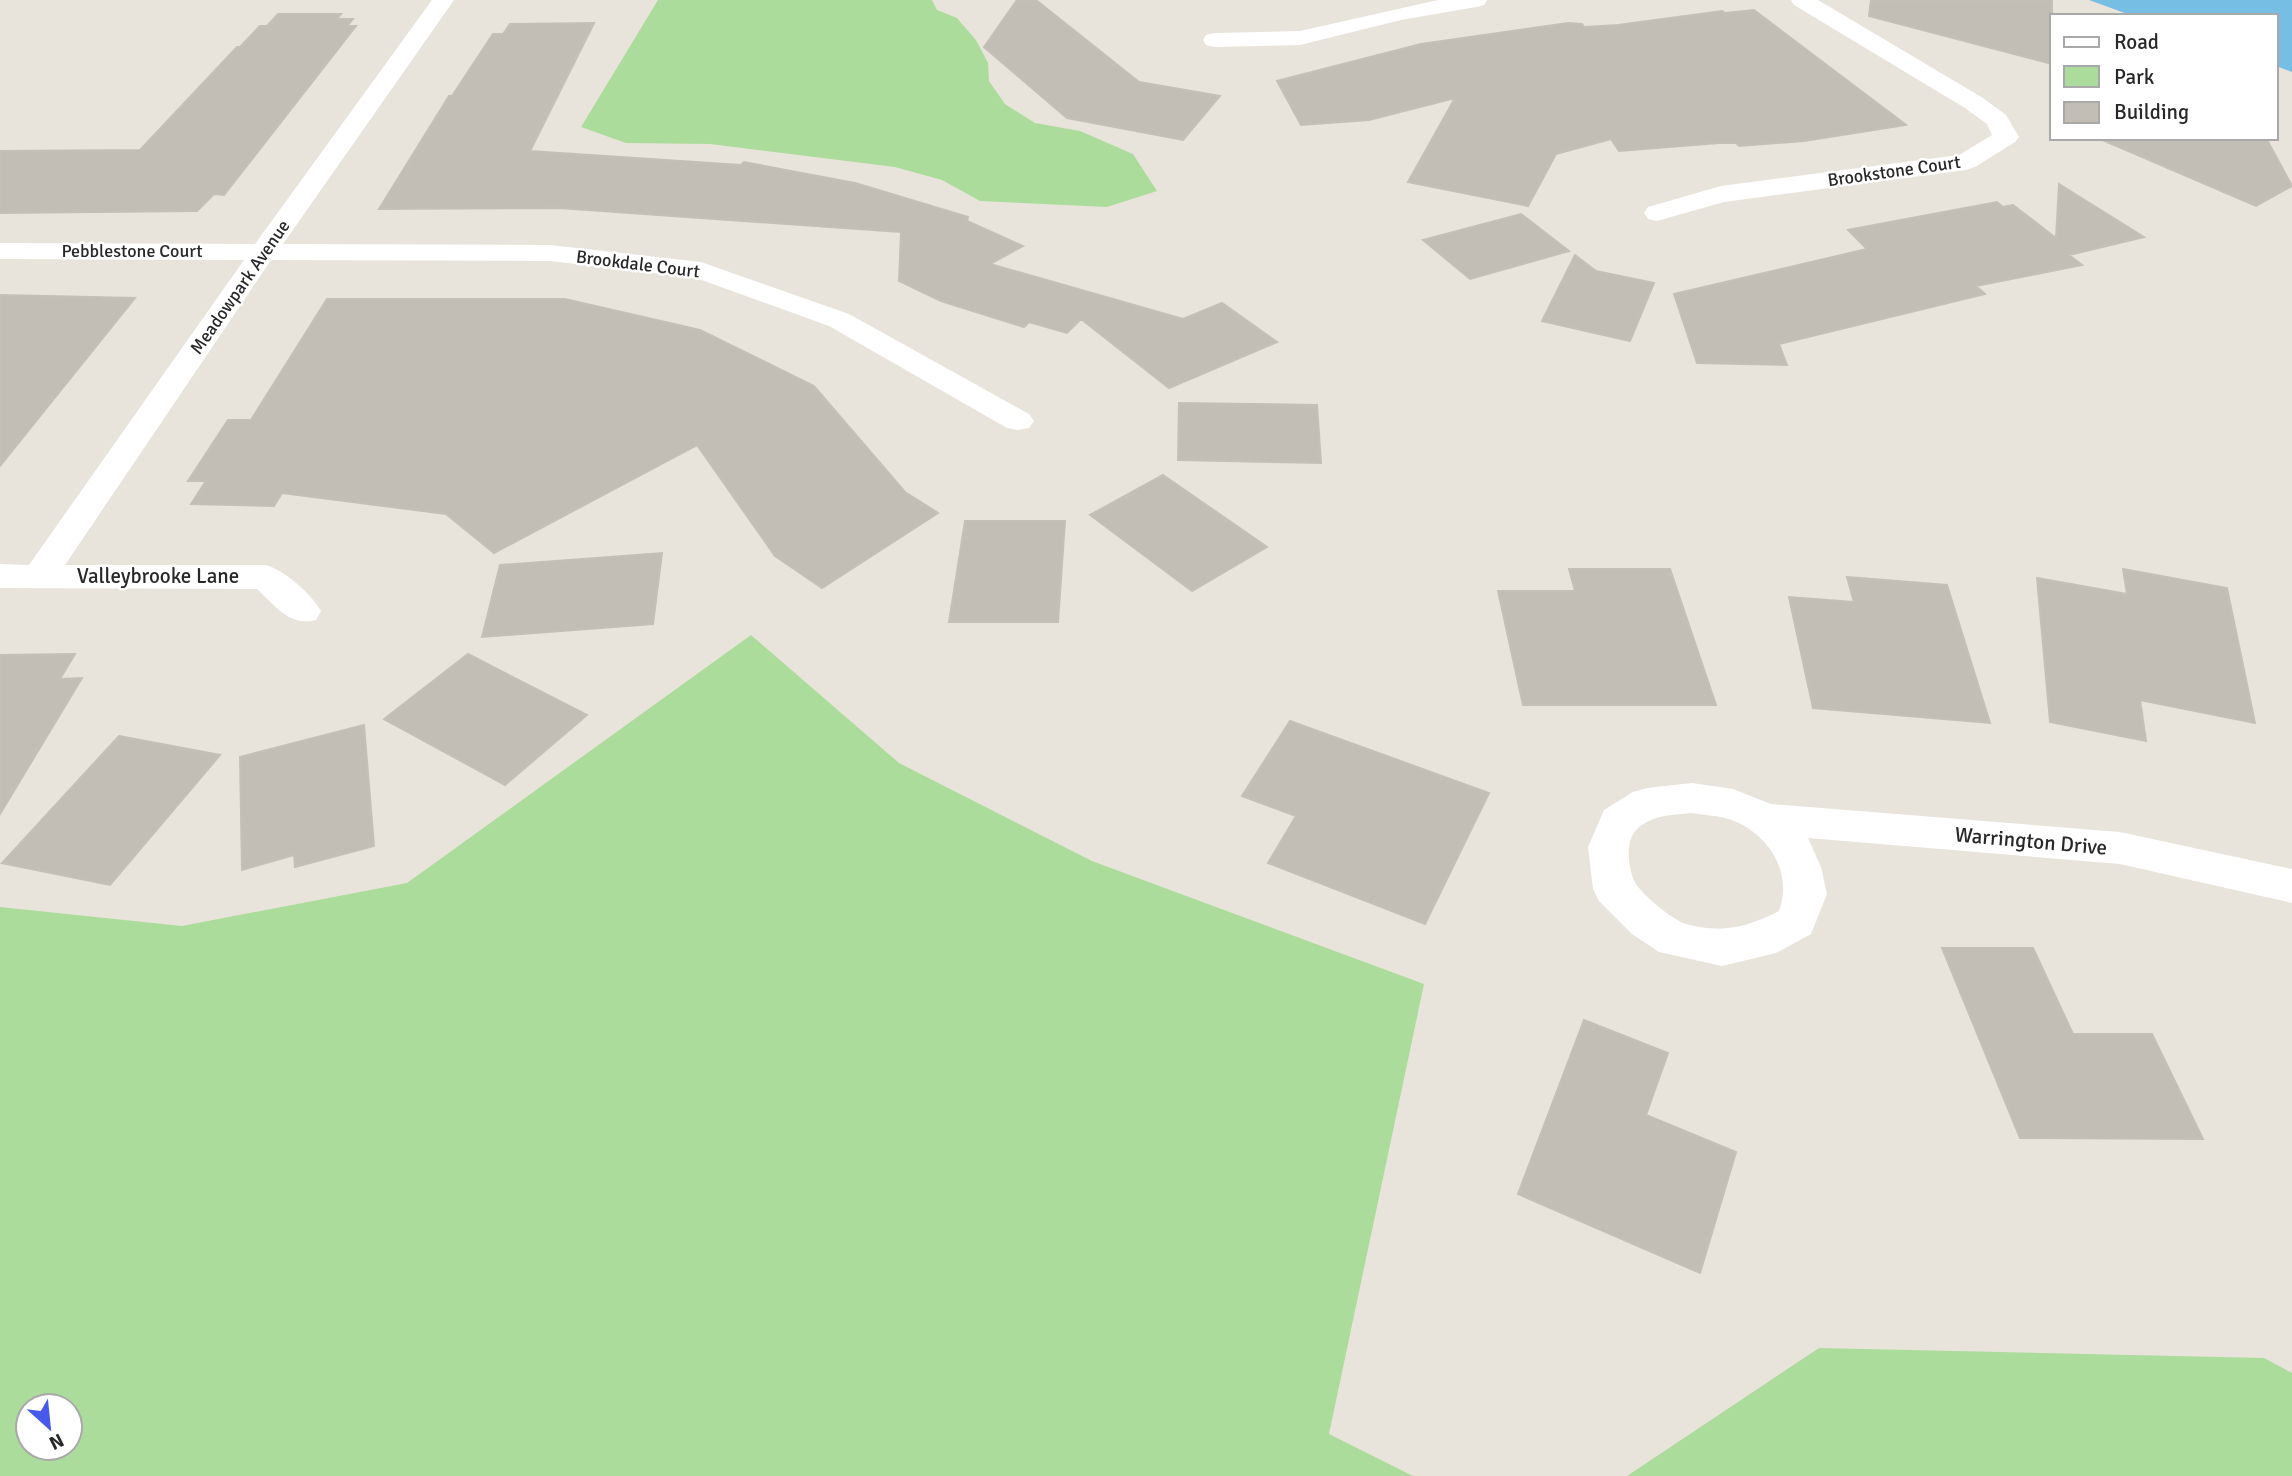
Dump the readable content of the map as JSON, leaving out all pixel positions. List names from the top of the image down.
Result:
{
  "streets": {
    "street": [
      "Brookstone Court",
      "Pebblestone Court",
      "Brookdale Court",
      "Meadowpark Avenue",
      "Valleybrooke Lane",
      "Warrington Drive"
    ]
  },
  "crossings": [
    ["Pebblestone Court", "Brookdale Court"],
    ["Pebblestone Court", "Meadowpark Avenue"],
    ["Brookdale Court", "Meadowpark Avenue"],
    ["Meadowpark Avenue", "Valleybrooke Lane"]
  ],
  "legend": ["Road", "Park", "Building"],
  "north": "bottom right"
}
